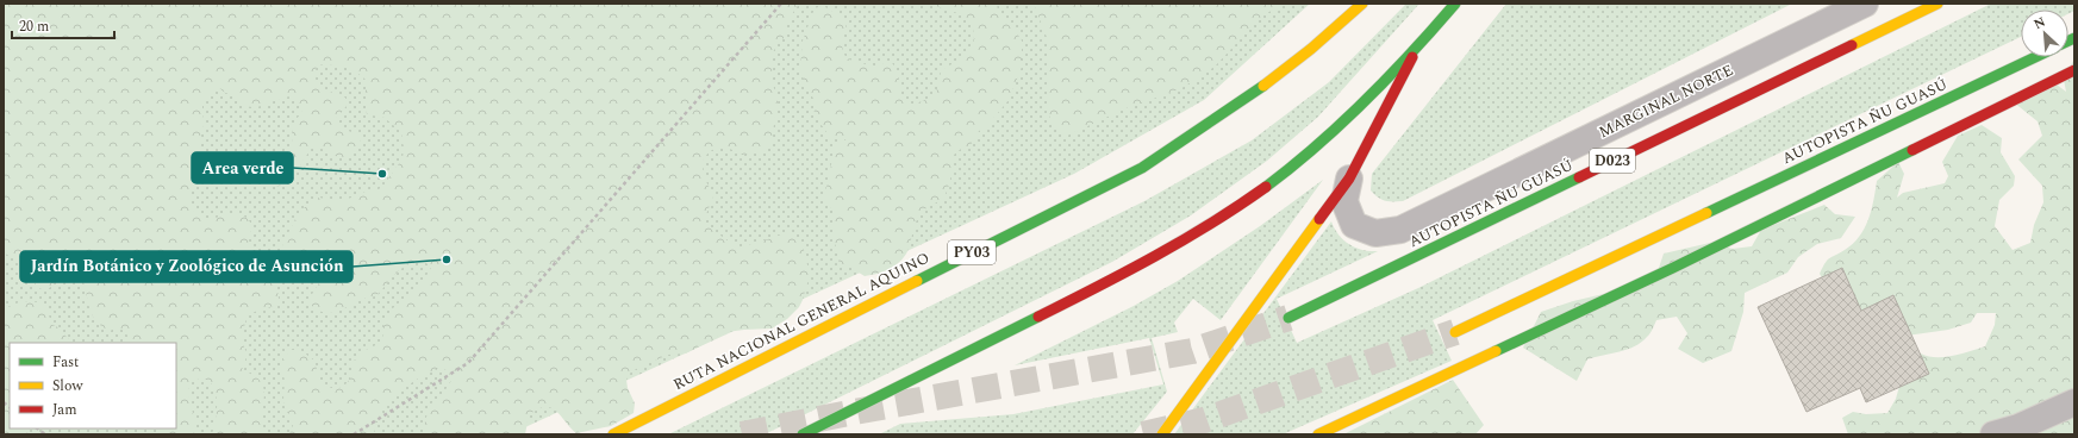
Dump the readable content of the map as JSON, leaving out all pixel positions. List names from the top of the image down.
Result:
{
  "streets": {
    "main road": [
      "AUTOPISTA ÑU GUASÚ",
      "D023",
      "PY03",
      "RUTA NACIONAL GENERAL AQUINO"
    ],
    "street": ["MARGINAL NORTE"]
  },
  "places": ["Area verde", "Jardín Botánico y Zoológico de Asunción"],
  "legend": ["Fast", "Slow", "Jam"],
  "scale_bar": "20 m",
  "north": "top left"
}
